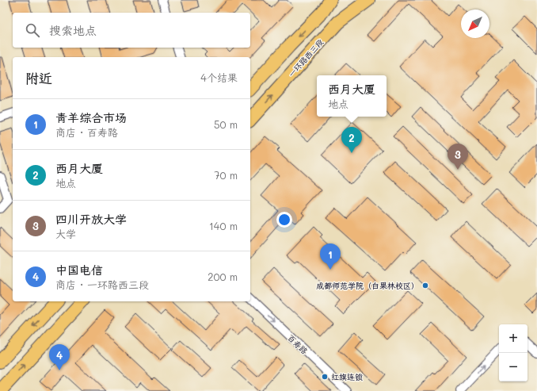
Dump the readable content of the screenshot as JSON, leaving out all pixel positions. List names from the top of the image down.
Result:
{
  "streets": {
    "main road": ["一环路西三段"],
    "street": ["百寿路"]
  },
  "one_way": ["百寿路"],
  "places": ["成都师范学院（白果林校区）", "红旗连锁"],
  "north": "bottom left",
  "page": {
    "search": "搜索地点",
    "heading": ["附近", "4个结果"],
    "popup": ["西月大厦", "地点"],
    "list": [
      {
        "mark": "1",
        "name": "青羊综合市场",
        "note": "商店 · 百寿路",
        "value": "50 m"
      },
      {
        "mark": "2",
        "name": "西月大厦",
        "note": "地点",
        "value": "70 m"
      },
      {
        "mark": "3",
        "name": "四川开放大学",
        "note": "大学",
        "value": "140 m"
      },
      {
        "mark": "4",
        "name": "中国电信",
        "note": "商店 · 一环路西三段",
        "value": "200 m"
      }
    ],
    "pins": [
      "2",
      "3",
      "1",
      "4"
    ],
    "map_buttons": ["+", "−"]
  }
}
